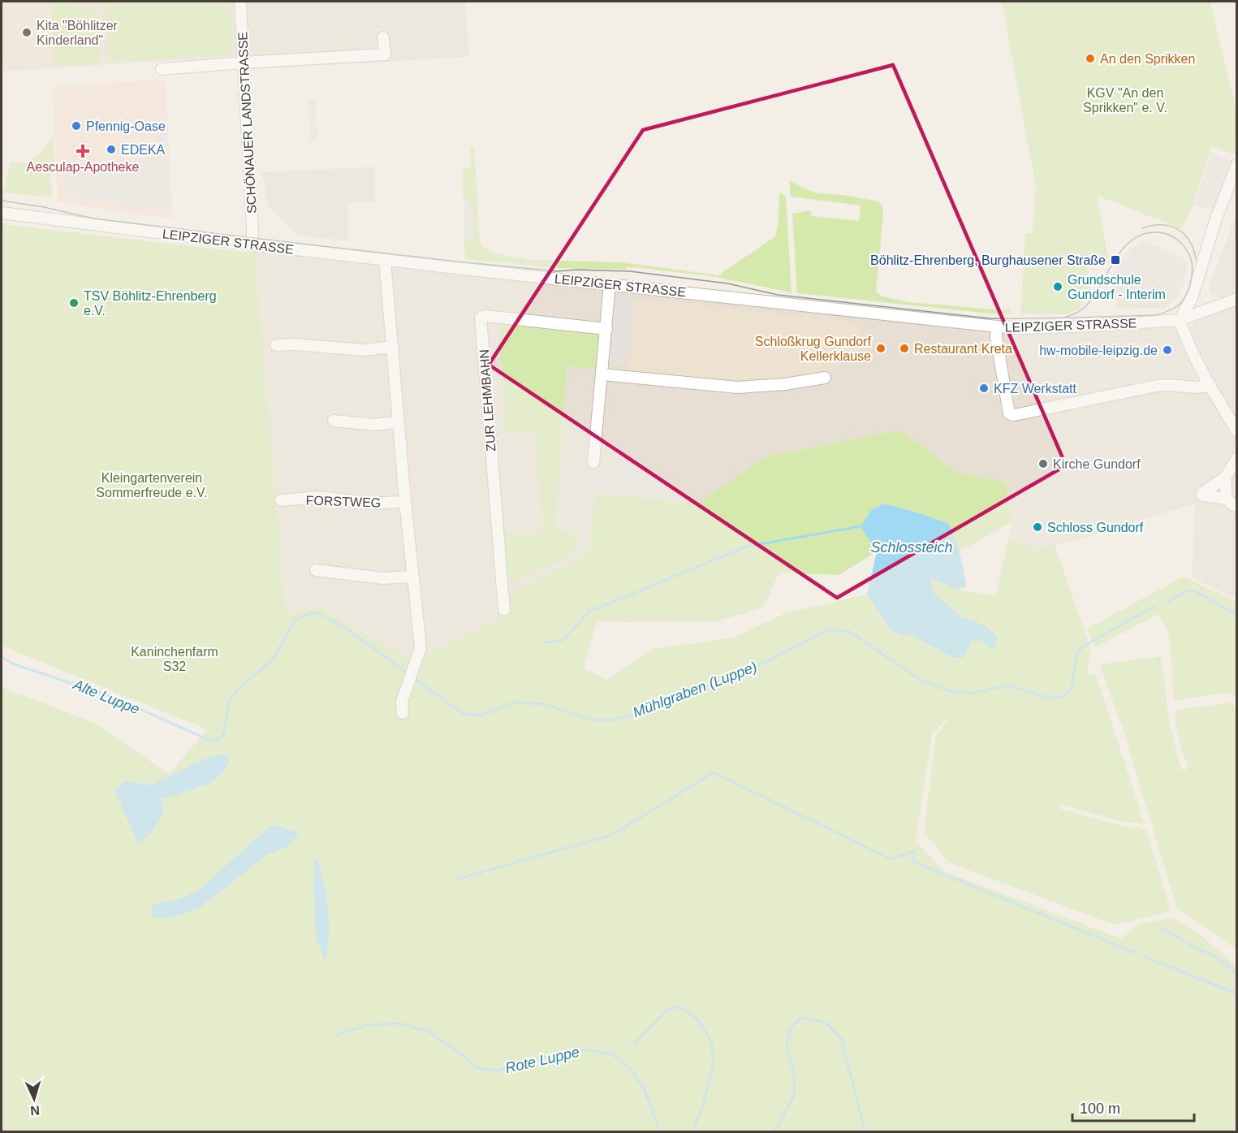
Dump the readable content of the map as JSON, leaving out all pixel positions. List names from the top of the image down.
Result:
{
  "streets": {
    "street": [
      "SCHÖNAUER LANDSTRASSE",
      "LEIPZIGER STRASSE",
      "ZUR LEHMBAHN",
      "FORSTWEG"
    ]
  },
  "crossings": [
    ["SCHÖNAUER LANDSTRASSE", "LEIPZIGER STRASSE"]
  ],
  "water": [
    "Schlossteich",
    "Mühlgraben (Luppe)",
    "Alte Luppe",
    "Rote Luppe"
  ],
  "parks": ["KGV \"An den Sprikken\" e. V.", "Kleingartenverein Sommerfreude e.V.", "Kaninchenfarm S32"],
  "places": {
    "other": [
      "Kita \"Böhlitzer Kinderland\"",
      "An den Sprikken",
      "Pfennig-Oase",
      "EDEKA",
      "Grundschule Gundorf - Interim",
      "TSV Böhlitz-Ehrenberg e.V.",
      "Schloßkrug Gundorf Kellerklause",
      "Restaurant Kreta",
      "hw-mobile-leipzig.de",
      "KFZ Werkstatt",
      "Kirche Gundorf",
      "Schloss Gundorf"
    ],
    "health": ["Aesculap-Apotheke"],
    "transit": ["Böhlitz-Ehrenberg, Burghausener Straße"]
  },
  "scale_bar": "100 m",
  "north": "bottom"
}
